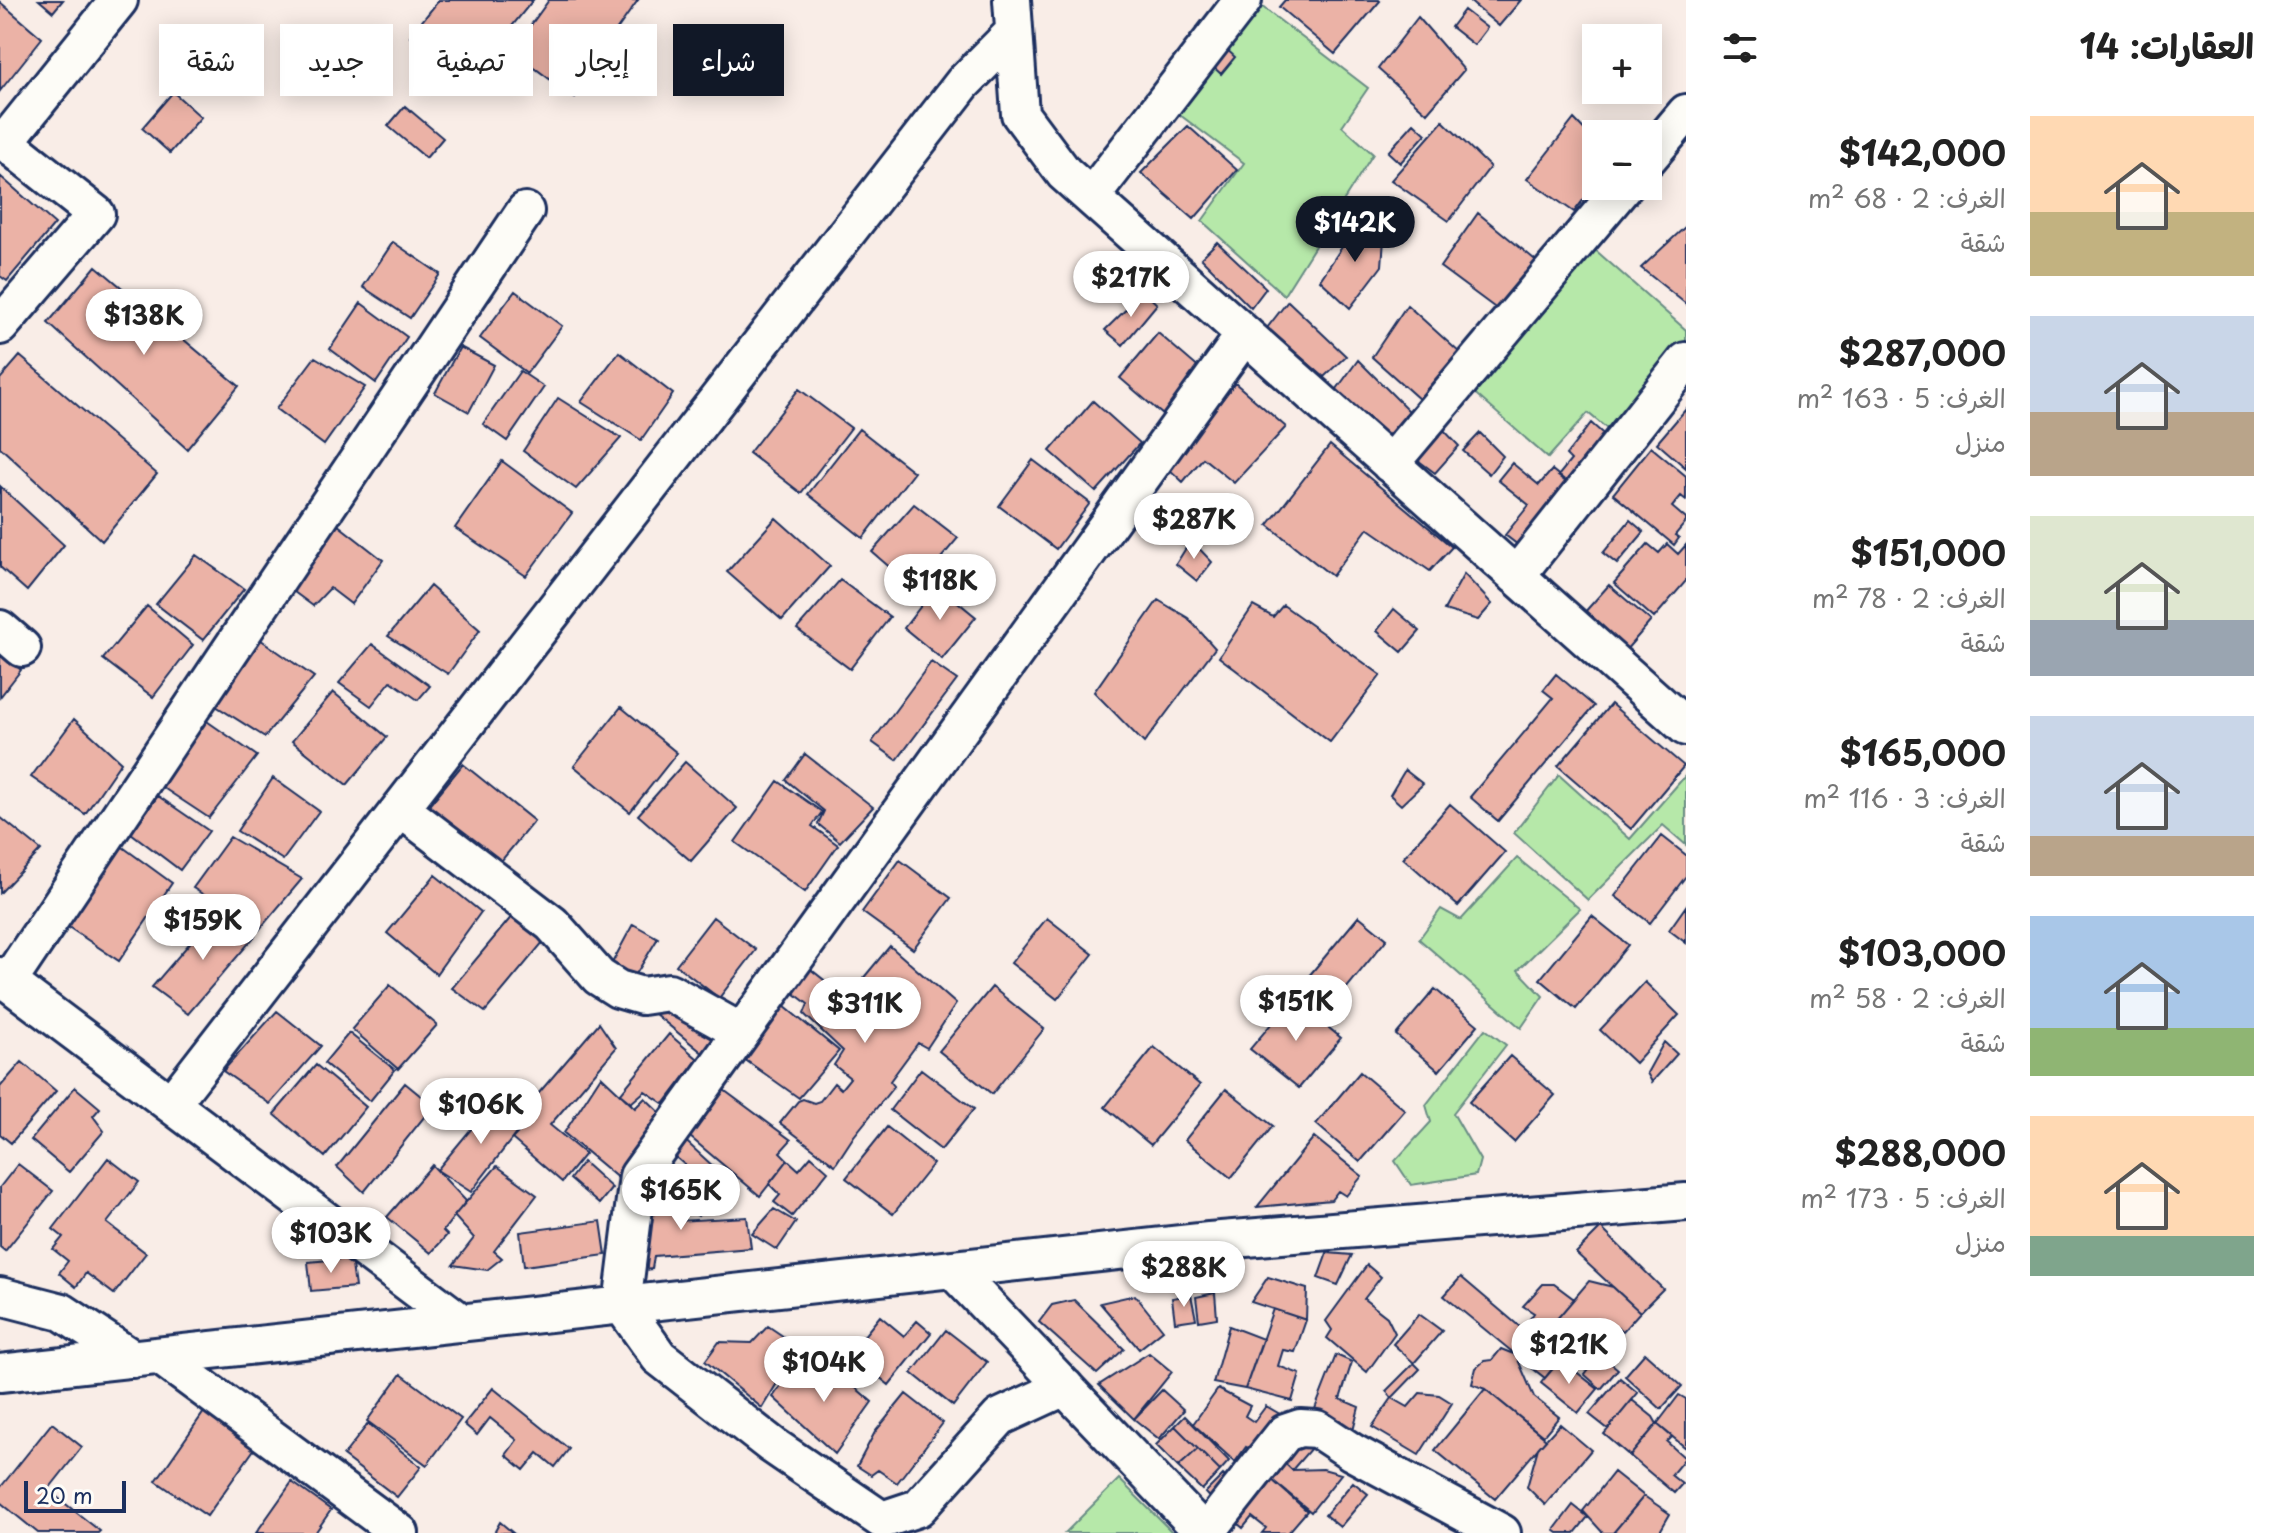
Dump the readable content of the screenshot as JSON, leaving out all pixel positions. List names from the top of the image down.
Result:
{
  "scale_bar": "20 m",
  "page": {
    "heading": "العقارات: 14",
    "map_buttons": ["+", "−"],
    "chip": [
      "شراء",
      "إيجار",
      "تصفية",
      "جديد",
      "شقة"
    ],
    "list": [
      {
        "name": "$142,000",
        "note": "الغرف: 2 · 68 m² · شقة"
      },
      {
        "name": "$287,000",
        "note": "الغرف: 5 · 163 m² · منزل"
      },
      {
        "name": "$151,000",
        "note": "الغرف: 2 · 78 m² · شقة"
      },
      {
        "name": "$165,000",
        "note": "الغرف: 3 · 116 m² · شقة"
      },
      {
        "name": "$103,000",
        "note": "الغرف: 2 · 58 m² · شقة"
      },
      {
        "name": "$288,000",
        "note": "الغرف: 5 · 173 m² · منزل"
      }
    ],
    "price": [
      "$142K",
      "$217K",
      "$138K",
      "$287K",
      "$118K",
      "$159K",
      "$151K",
      "$311K",
      "$106K",
      "$165K",
      "$103K",
      "$288K",
      "$121K",
      "$104K"
    ],
    "scale": "20 m"
  }
}
